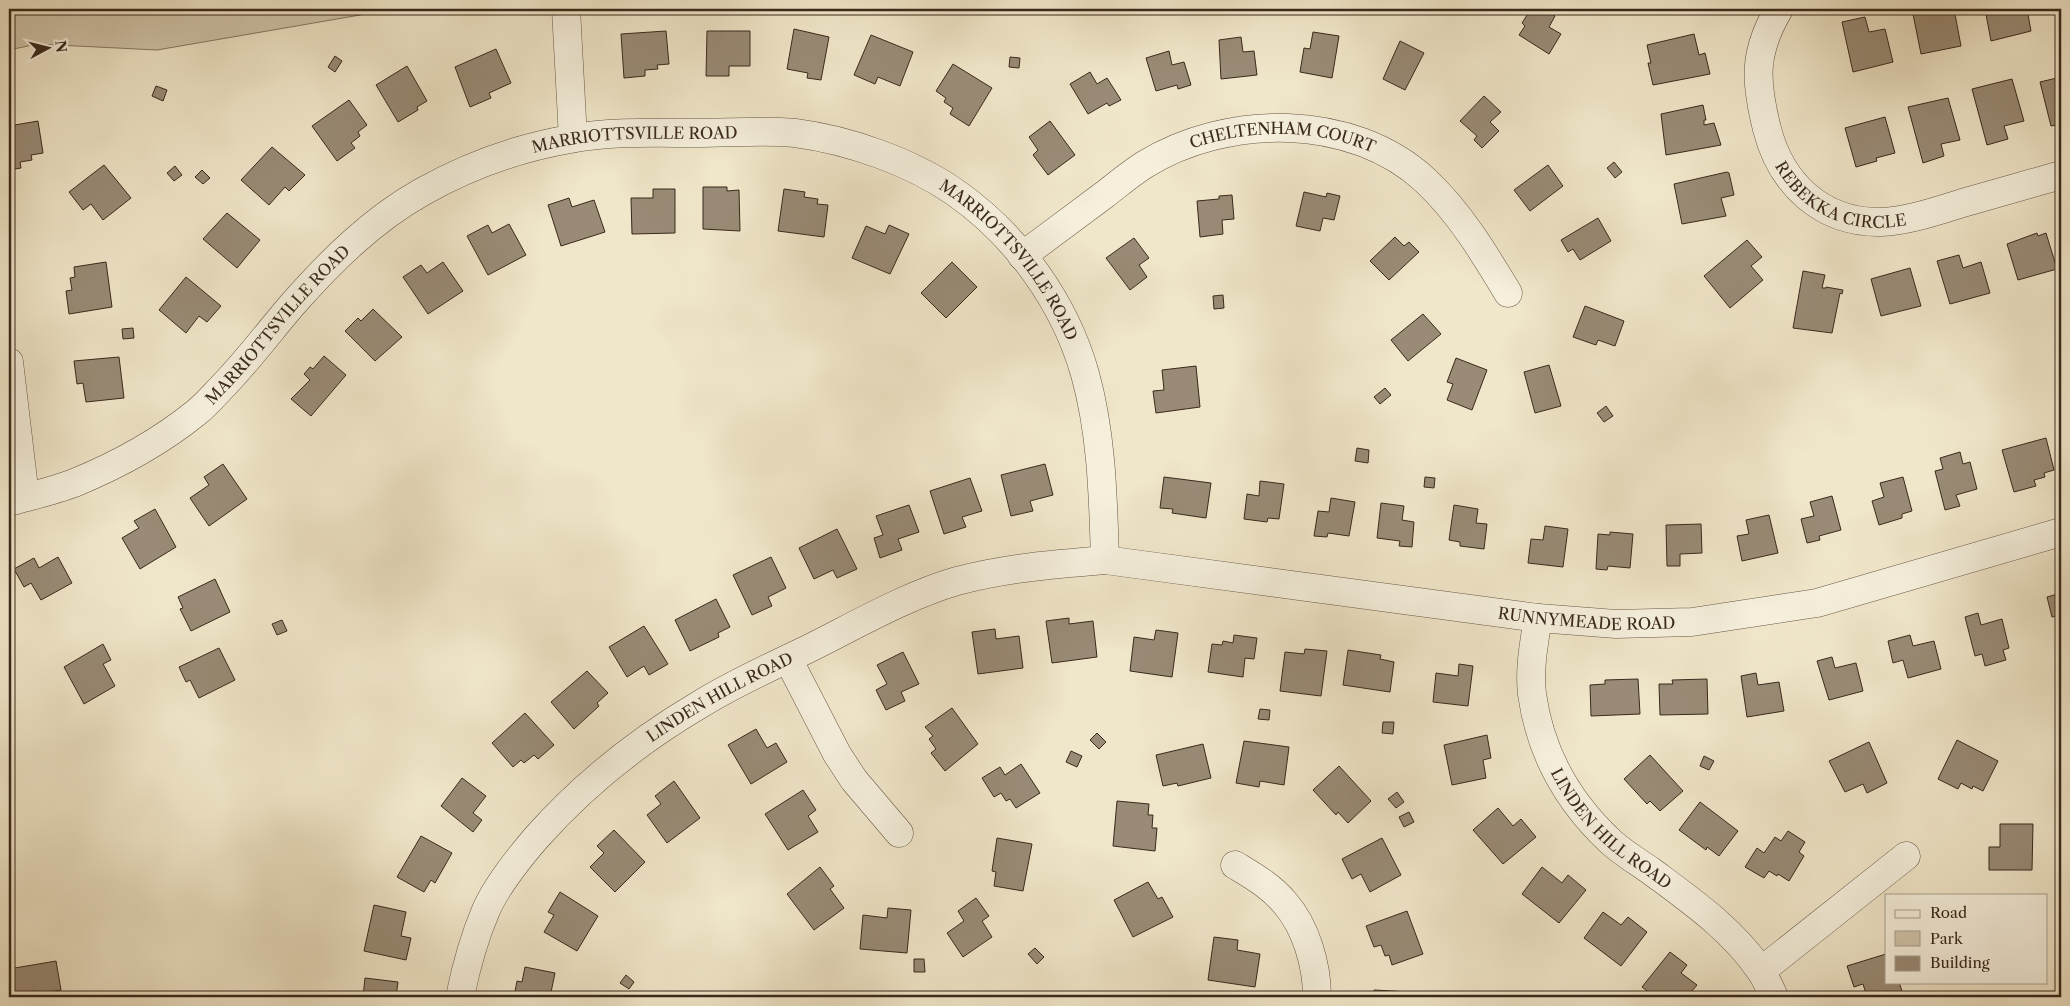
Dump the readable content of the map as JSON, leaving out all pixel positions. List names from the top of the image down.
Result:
{
  "streets": {
    "street": [
      "MARRIOTTSVILLE ROAD",
      "CHELTENHAM COURT",
      "REBEKKA CIRCLE",
      "RUNNYMEADE ROAD",
      "LINDEN HILL ROAD"
    ]
  },
  "crossings": [
    ["MARRIOTTSVILLE ROAD", "CHELTENHAM COURT"],
    ["MARRIOTTSVILLE ROAD", "RUNNYMEADE ROAD"],
    ["MARRIOTTSVILLE ROAD", "LINDEN HILL ROAD"],
    ["RUNNYMEADE ROAD", "LINDEN HILL ROAD"]
  ],
  "legend": ["Road", "Park", "Building"],
  "north": "right"
}
